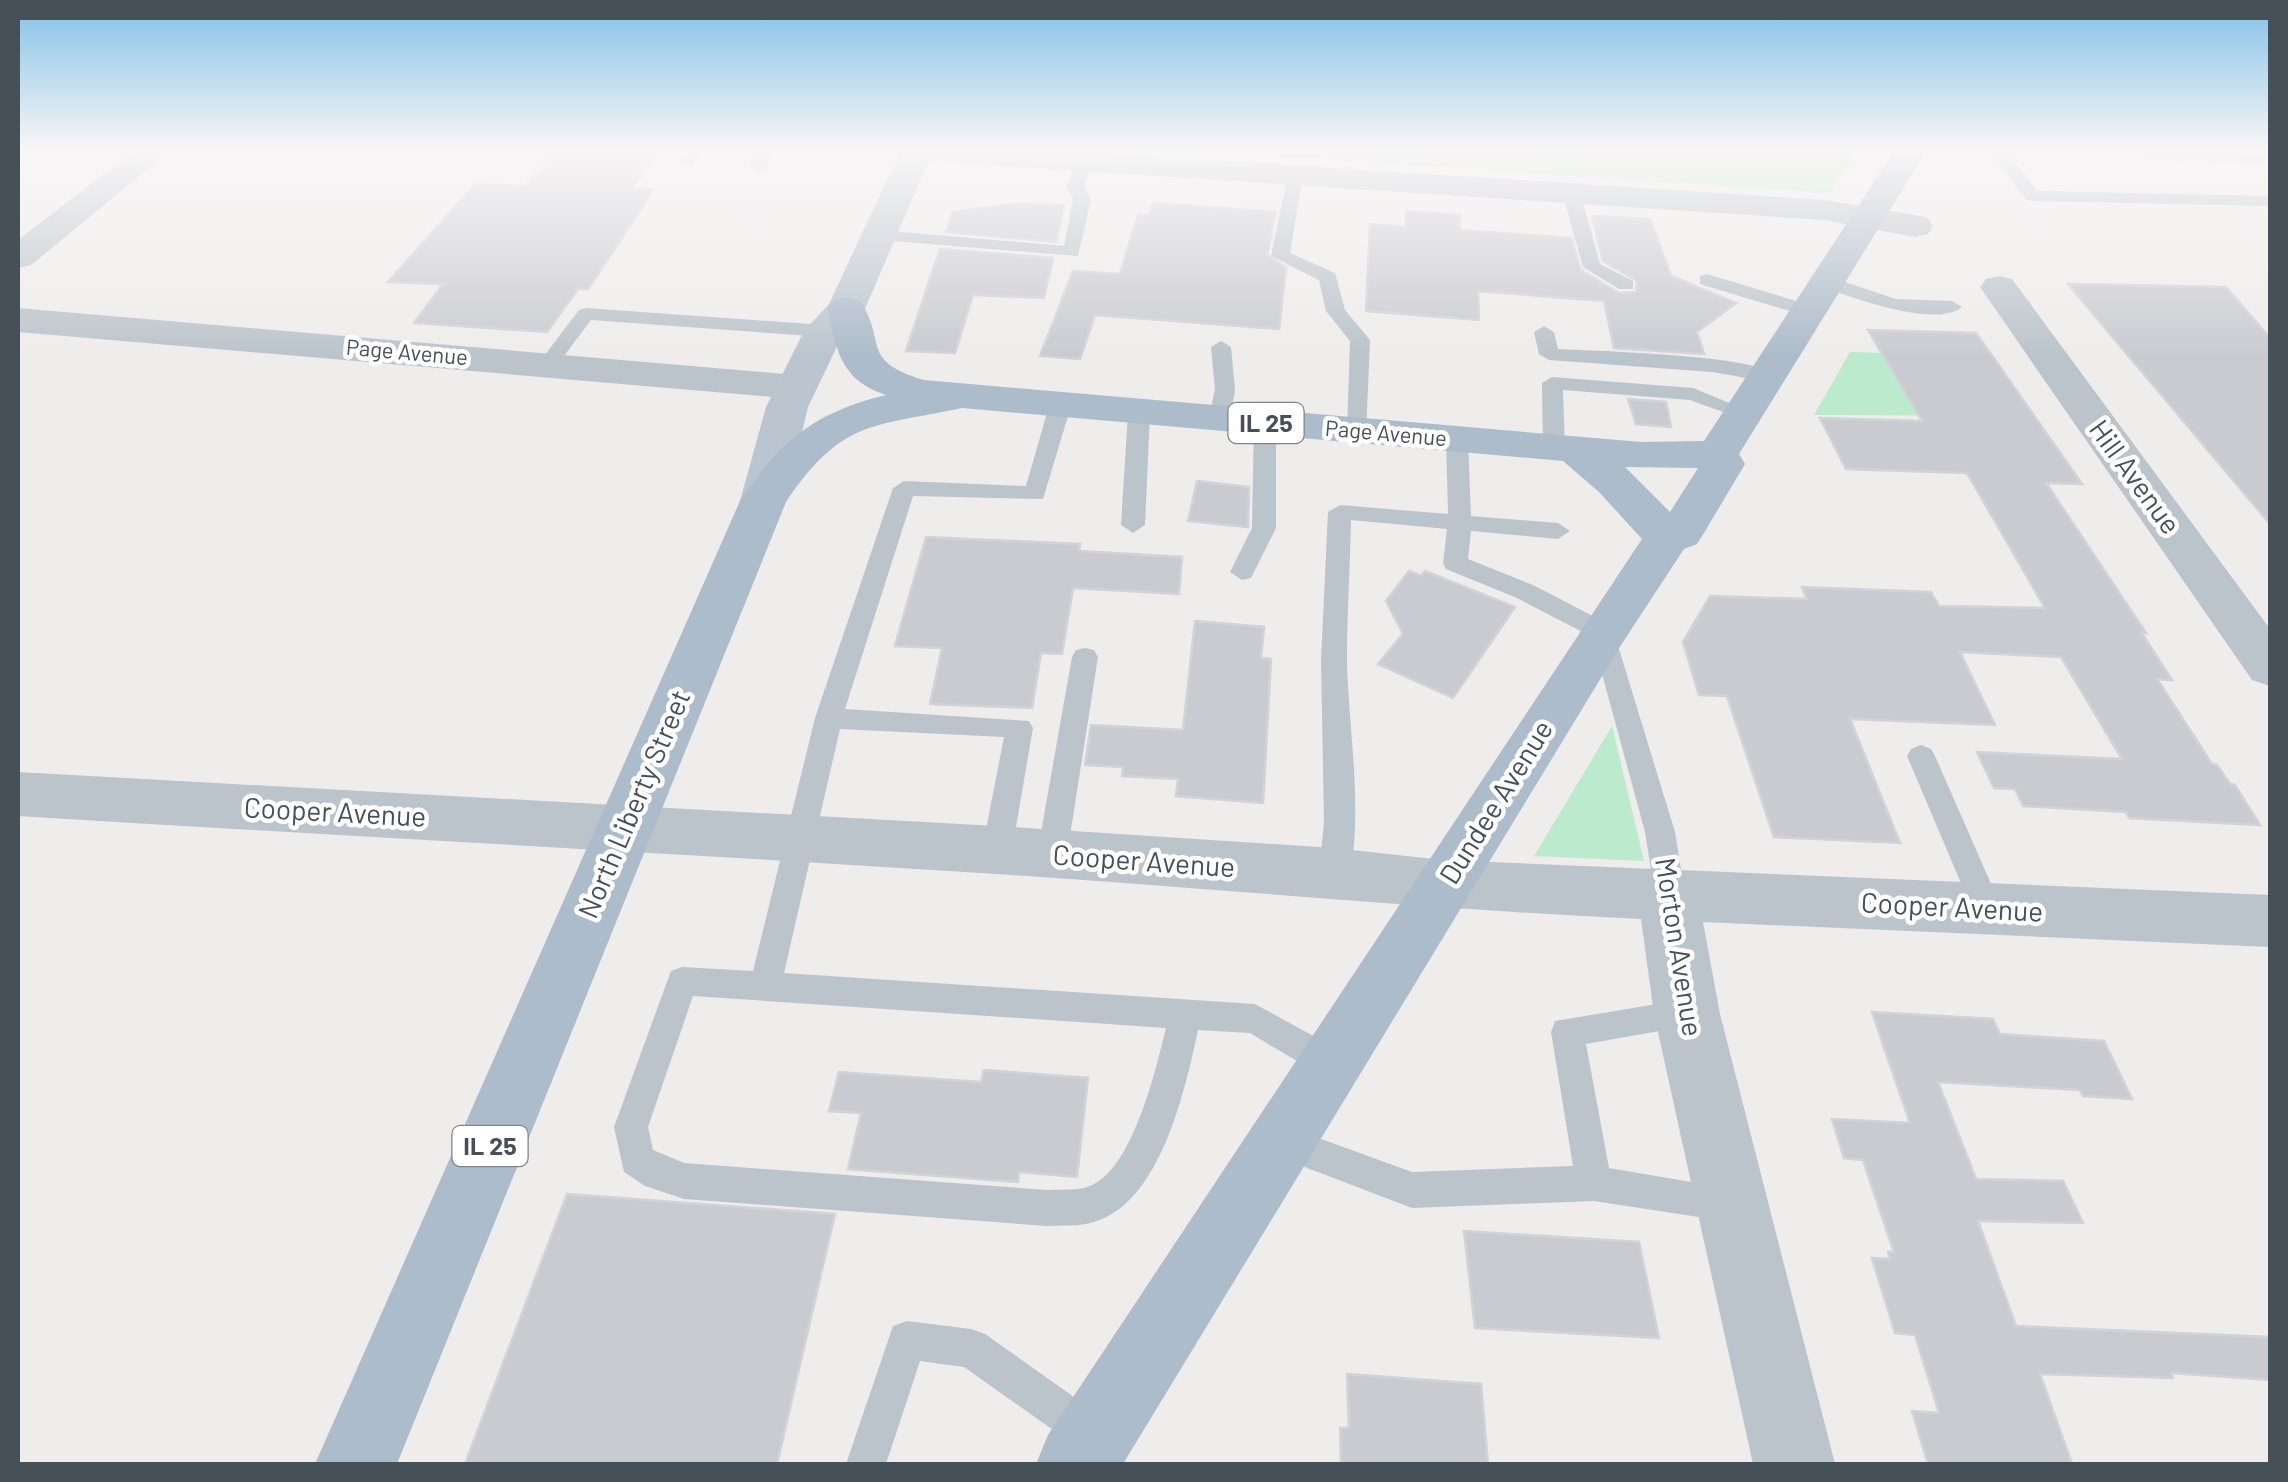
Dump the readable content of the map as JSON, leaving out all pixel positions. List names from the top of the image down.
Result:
{
  "streets": {
    "main road": [
      "Page Avenue",
      "IL 25",
      "Dundee Avenue",
      "North Liberty Street"
    ],
    "street": ["Hill Avenue", "Cooper Avenue", "Morton Avenue"]
  },
  "crossings": [
    ["Page Avenue", "Dundee Avenue"],
    ["Page Avenue", "North Liberty Street"],
    ["Dundee Avenue", "Cooper Avenue"],
    ["Dundee Avenue", "Morton Avenue"],
    ["North Liberty Street", "Cooper Avenue"],
    ["Cooper Avenue", "Morton Avenue"]
  ]
}
